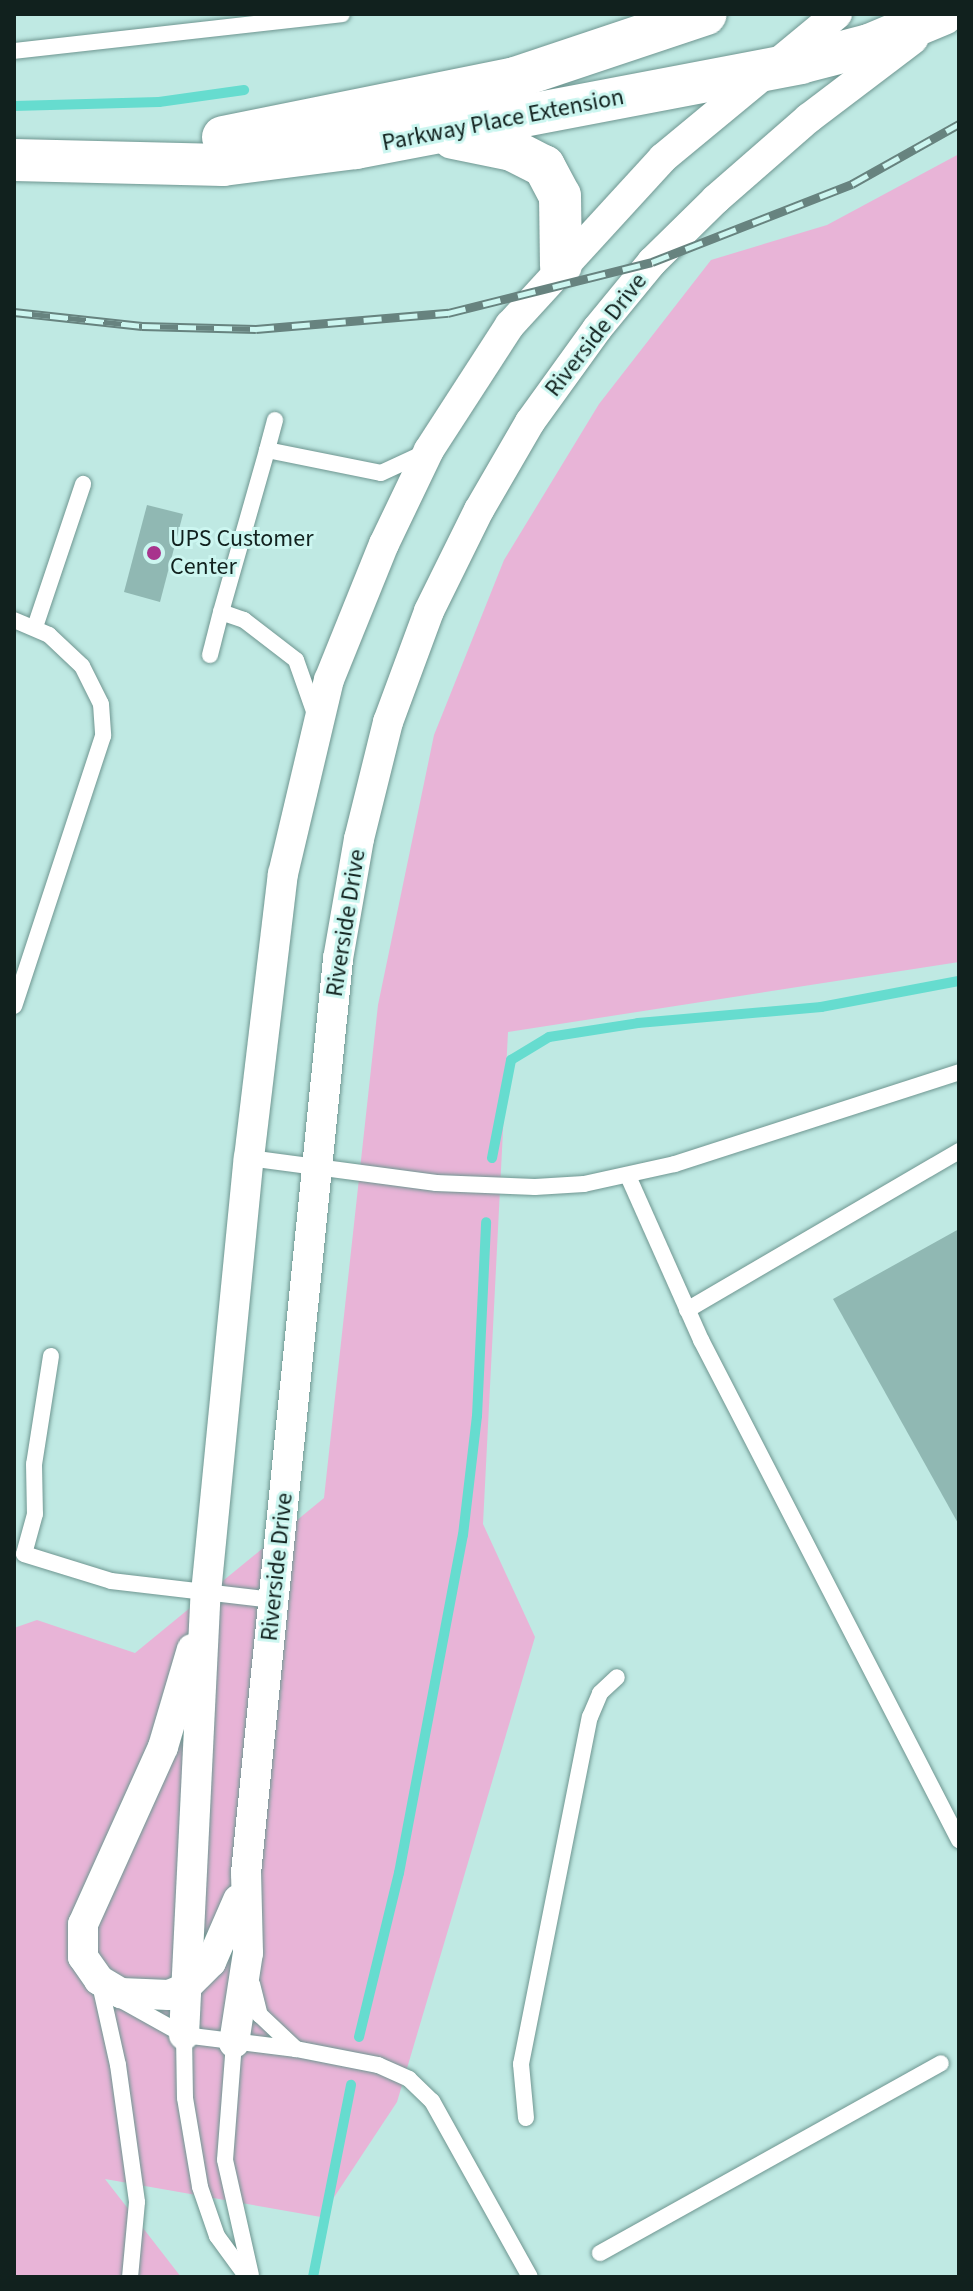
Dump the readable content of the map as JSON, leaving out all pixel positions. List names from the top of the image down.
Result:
{
  "streets": {
    "main road": ["Parkway Place Extension"],
    "street": ["Riverside Drive"]
  },
  "crossings": [
    ["Parkway Place Extension", "Riverside Drive"]
  ],
  "places": ["UPS Customer Center"]
}
